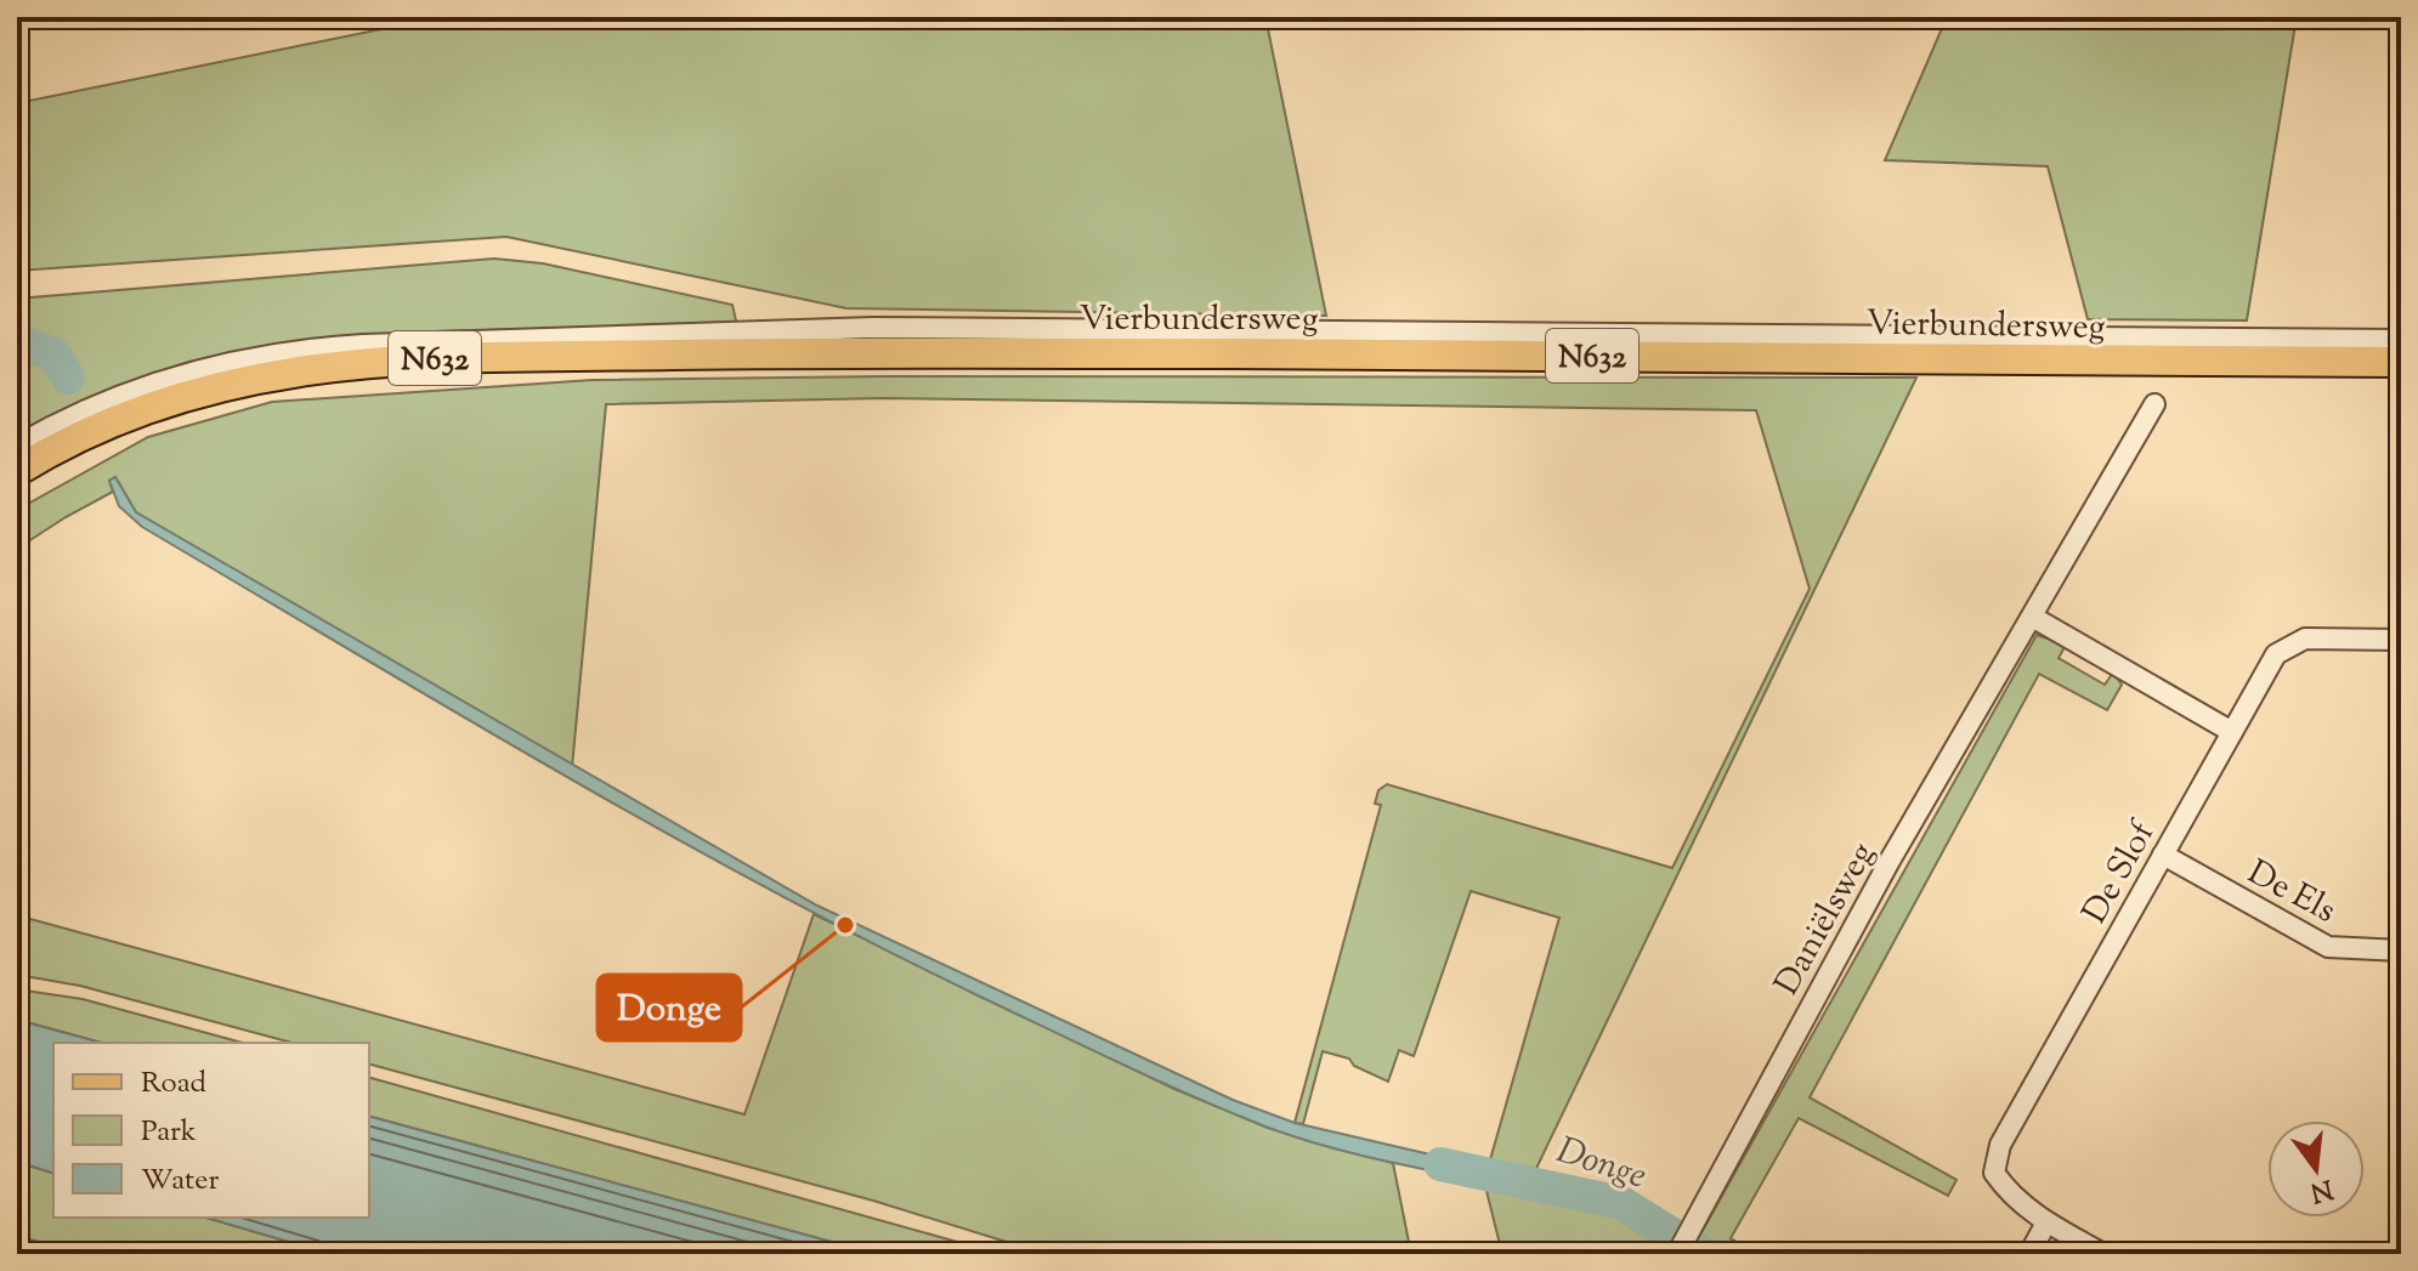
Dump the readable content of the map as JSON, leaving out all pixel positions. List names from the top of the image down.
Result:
{
  "streets": {
    "main road": ["Vierbundersweg", "N632"],
    "street": ["De Slof", "De Els", "Daniëlsweg"]
  },
  "crossings": [
    ["De Slof", "De Els"]
  ],
  "water": ["Donge"],
  "places": ["Donge"],
  "legend": ["Road", "Park", "Water"],
  "north": "bottom"
}
